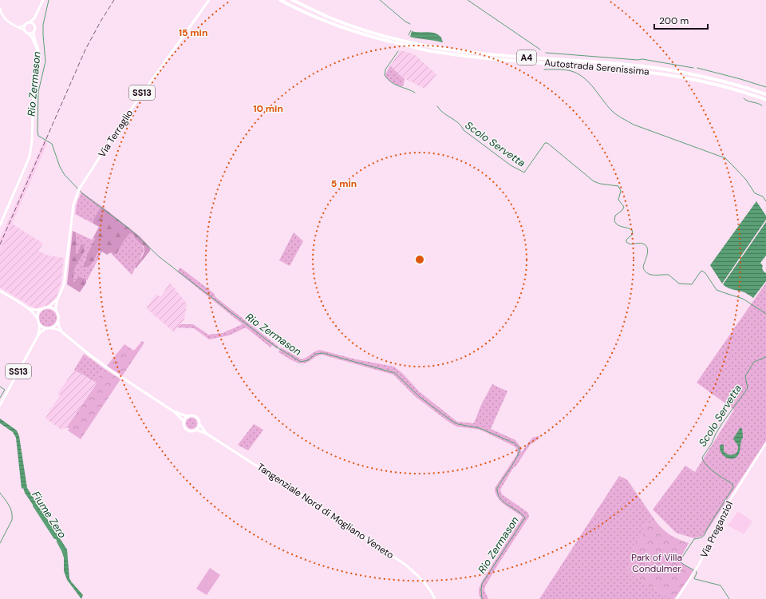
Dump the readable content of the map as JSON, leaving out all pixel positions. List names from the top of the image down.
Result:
{
  "streets": {
    "highway": ["A4", "Autostrada Serenissima"],
    "main road": ["SS13", "Via Terraglio", "Tangenziale Nord di Mogliano Veneto"],
    "street": ["Via Preganziol"]
  },
  "crossings": [
    ["SS13", "Via Terraglio"]
  ],
  "water": ["Rio Zermason", "Scolo Servetta", "Fiume Zero"],
  "parks": ["Park of Villa Condulmer"],
  "scale_bar": "200 m",
  "rings": ["15 min", "10 min", "5 min"]
}
